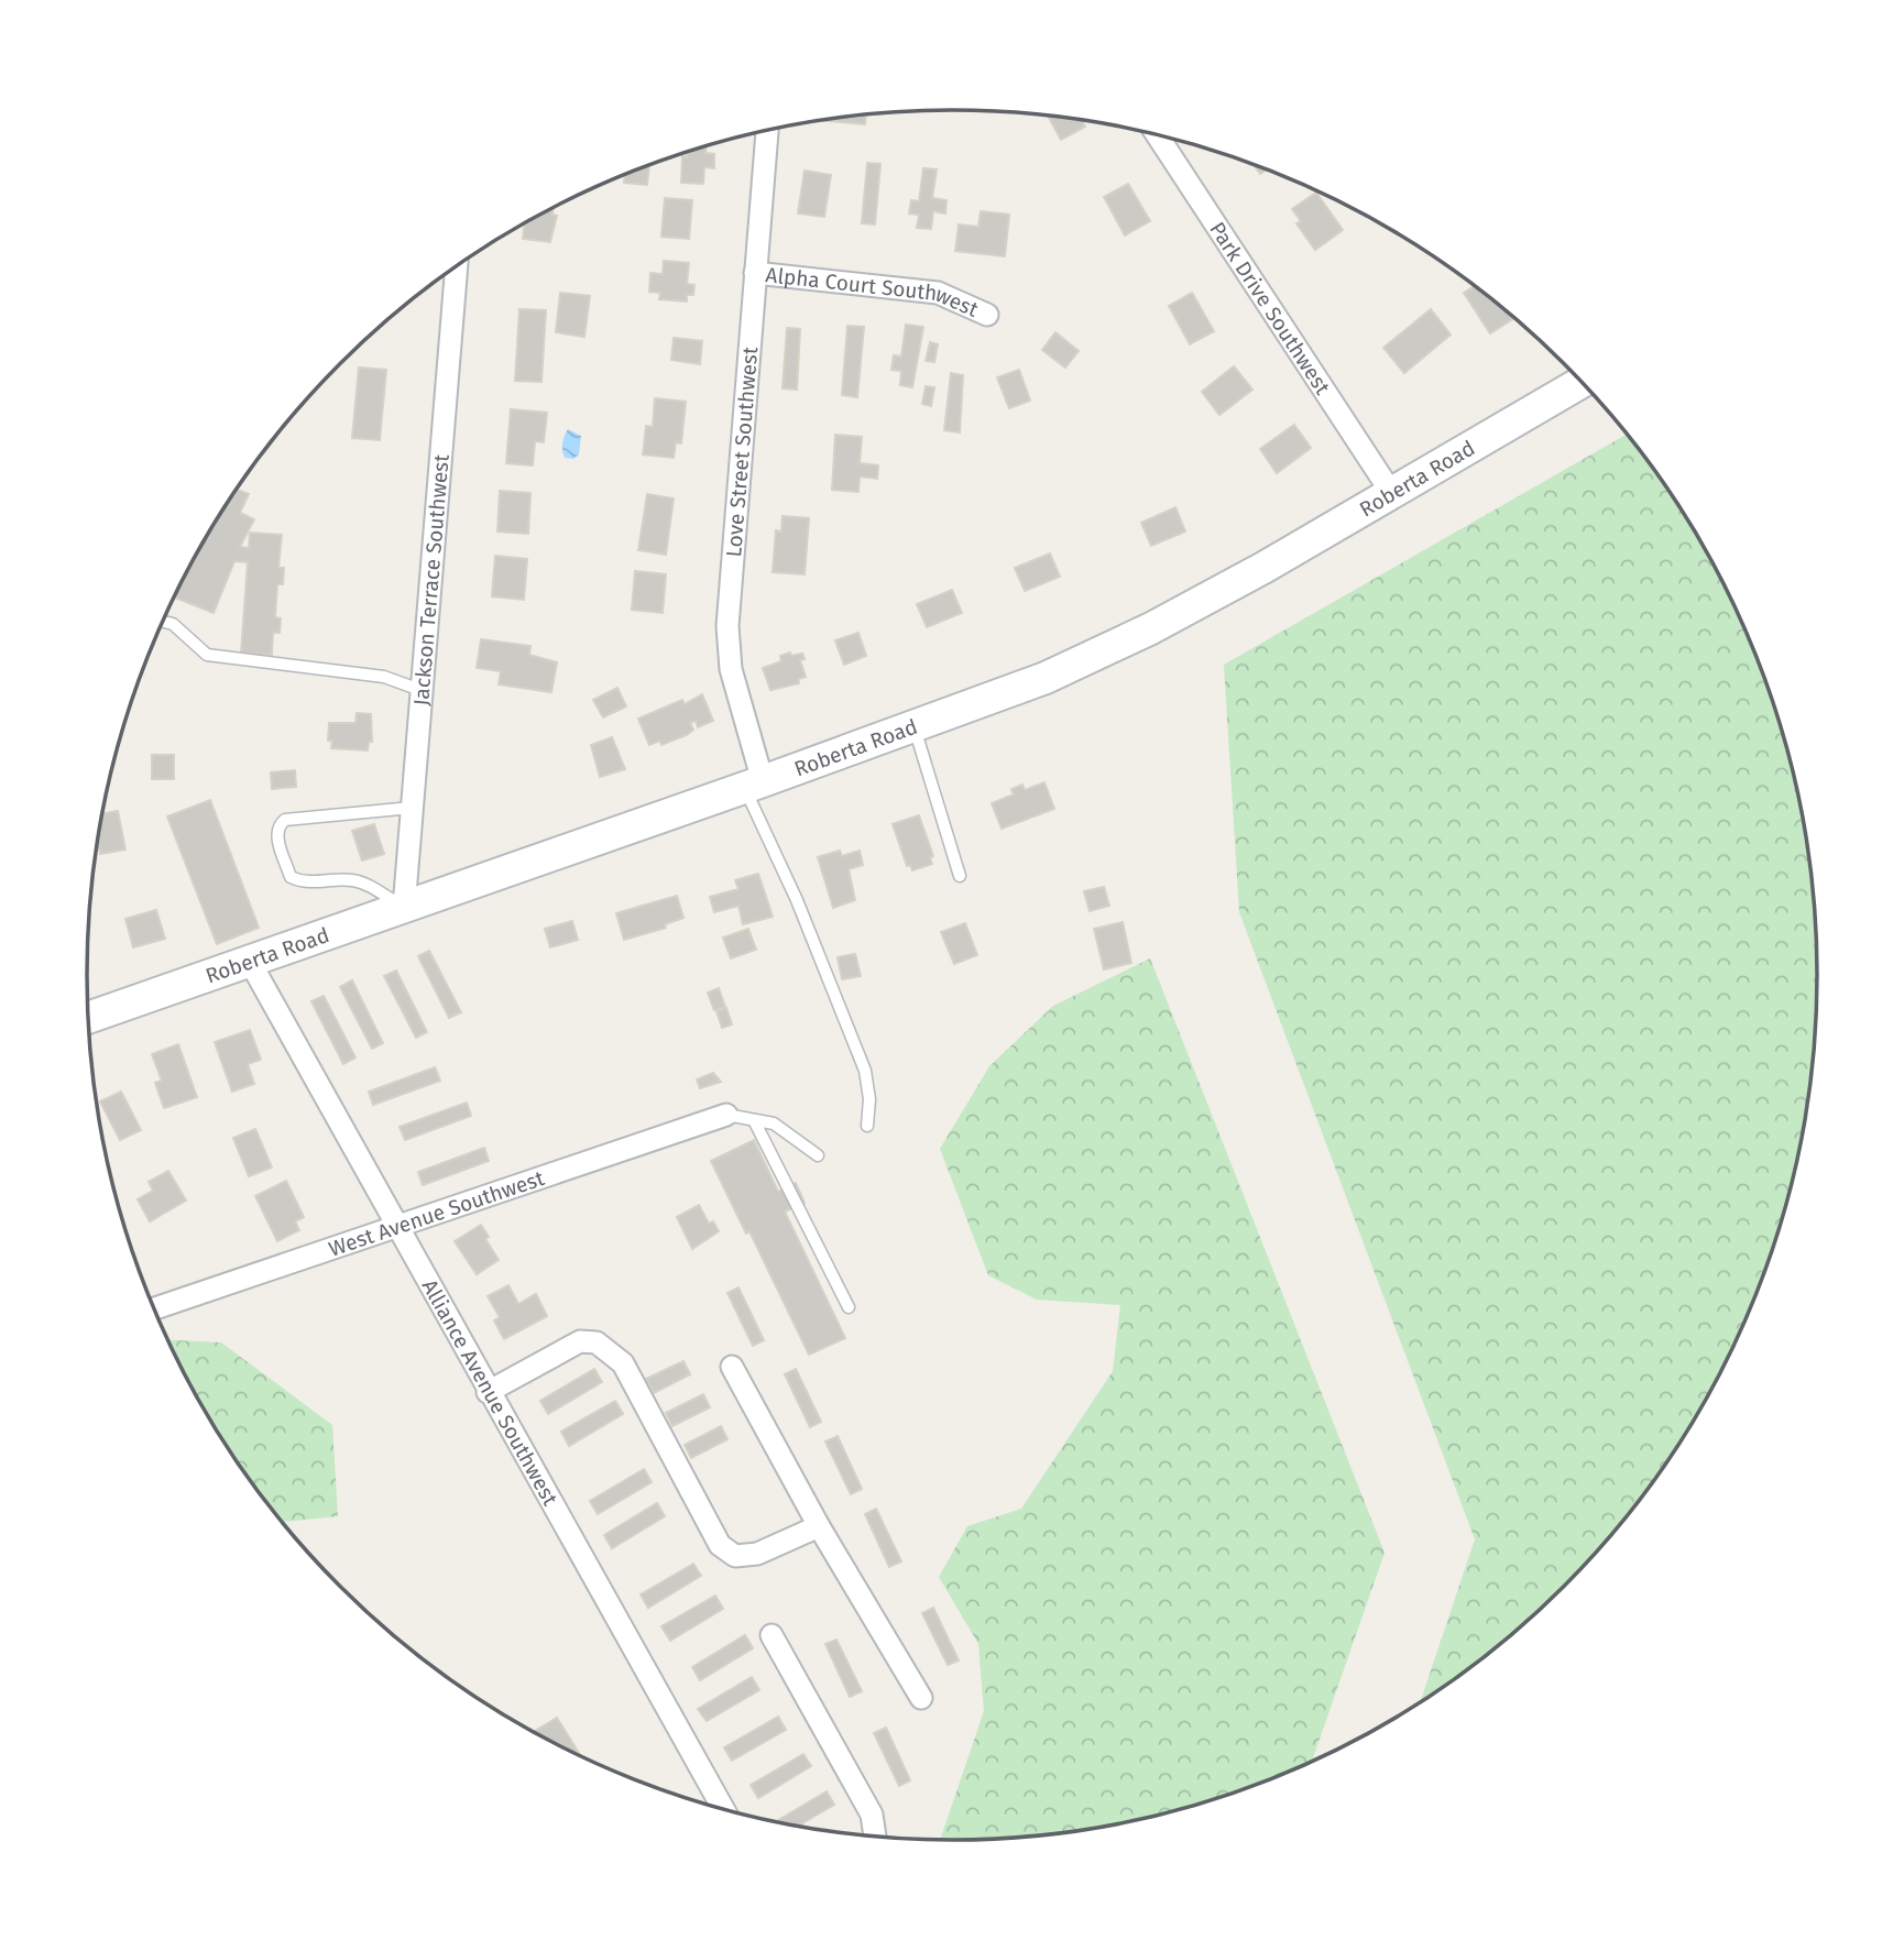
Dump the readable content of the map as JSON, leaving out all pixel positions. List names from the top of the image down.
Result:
{
  "streets": {
    "street": [
      "Alpha Court Southwest",
      "Park Drive Southwest",
      "Love Street Southwest",
      "Roberta Road",
      "Jackson Terrace Southwest",
      "West Avenue Southwest",
      "Alliance Avenue Southwest"
    ]
  },
  "crossings": [
    ["Alpha Court Southwest", "Love Street Southwest"],
    ["Park Drive Southwest", "Roberta Road"],
    ["Love Street Southwest", "Roberta Road"],
    ["Roberta Road", "Jackson Terrace Southwest"],
    ["Roberta Road", "Alliance Avenue Southwest"],
    ["West Avenue Southwest", "Alliance Avenue Southwest"]
  ]
}
